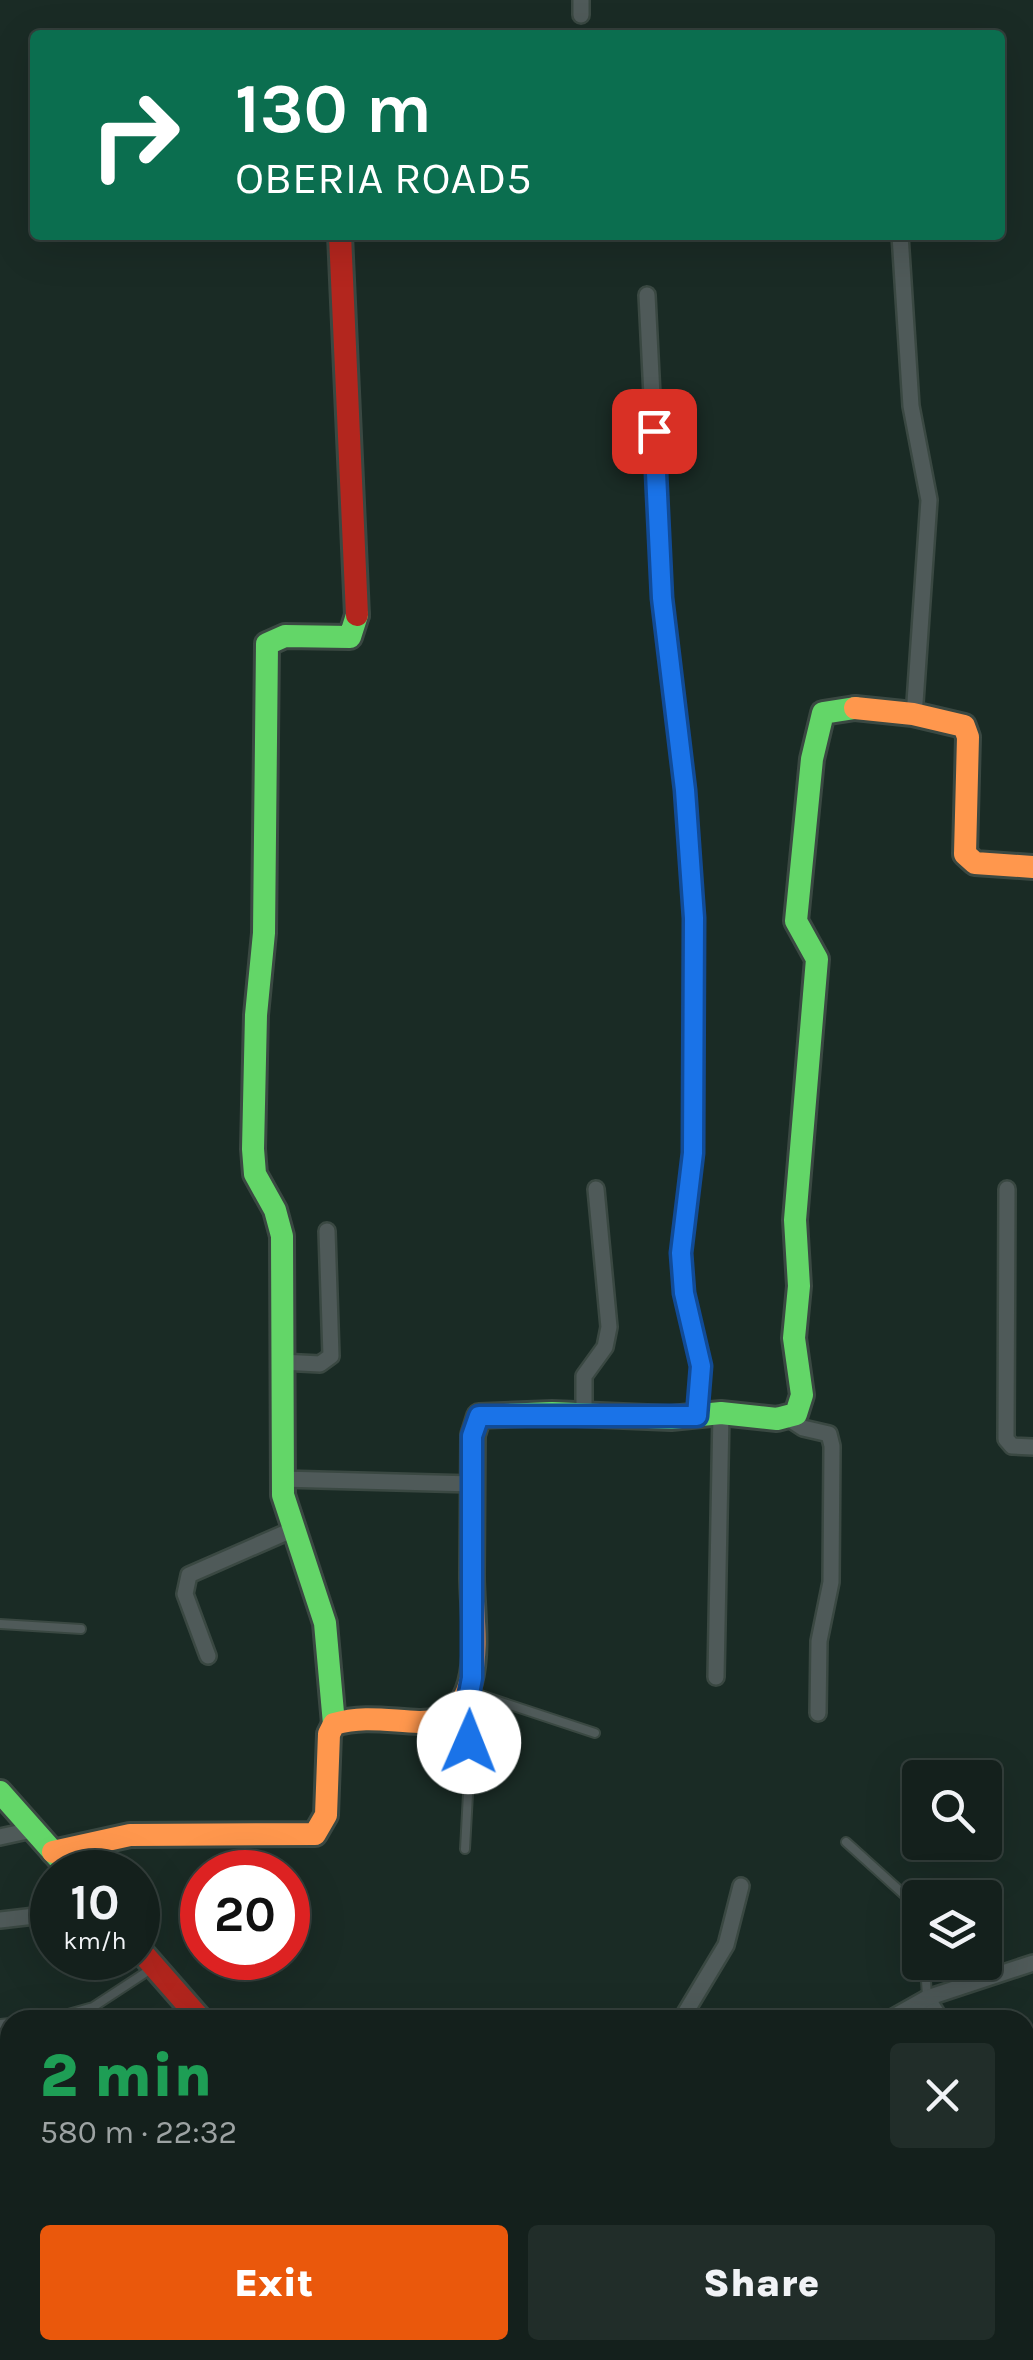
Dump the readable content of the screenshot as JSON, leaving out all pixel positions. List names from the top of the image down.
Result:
{
  "page": {
    "turn": ["130 m", "OBERIA ROAD5"],
    "speed": "10 km/h",
    "limit": "20",
    "heading": ["2 min", "580 m · 22:32"],
    "buttons": ["Exit", "Share"]
  }
}
